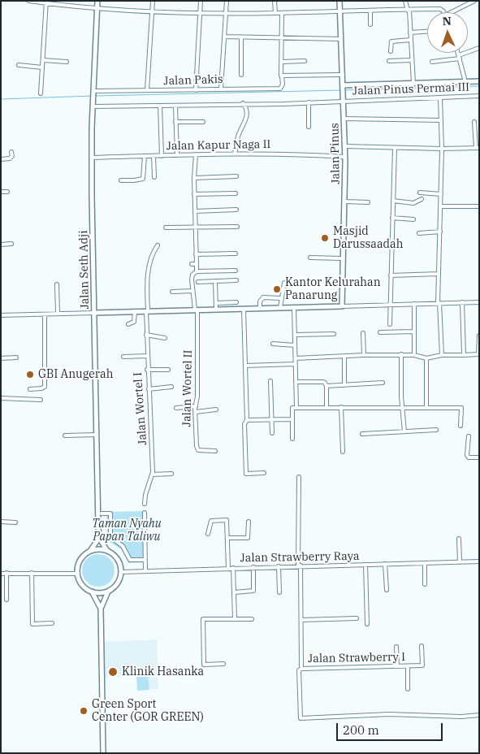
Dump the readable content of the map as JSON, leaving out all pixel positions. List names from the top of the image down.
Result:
{
  "streets": {
    "street": [
      "Jalan Pakis",
      "Jalan Pinus Permai III",
      "Jalan Kapur Naga II",
      "Jalan Pinus",
      "Jalan Seth Adji",
      "Jalan Wortel II",
      "Jalan Wortel I",
      "Jalan Strawberry Raya",
      "Jalan Strawberry I"
    ]
  },
  "crossings": [
    ["Jalan Pakis", "Jalan Seth Adji"],
    ["Jalan Pinus Permai III", "Jalan Pinus"],
    ["Jalan Pinus Permai III", "Jalan Seth Adji"],
    ["Jalan Kapur Naga II", "Jalan Pinus"],
    ["Jalan Kapur Naga II", "Jalan Seth Adji"],
    ["Jalan Strawberry Raya", "Jalan Strawberry I"]
  ],
  "parks": ["Taman Nyahu Papan Taliwu"],
  "places": [
    "Masjid Darussaadah",
    "Kantor Kelurahan Panarung",
    "GBI Anugerah",
    "Klinik Hasanka",
    "Green Sport Center (GOR GREEN)"
  ],
  "scale_bar": "200 m",
  "north": "top"
}
